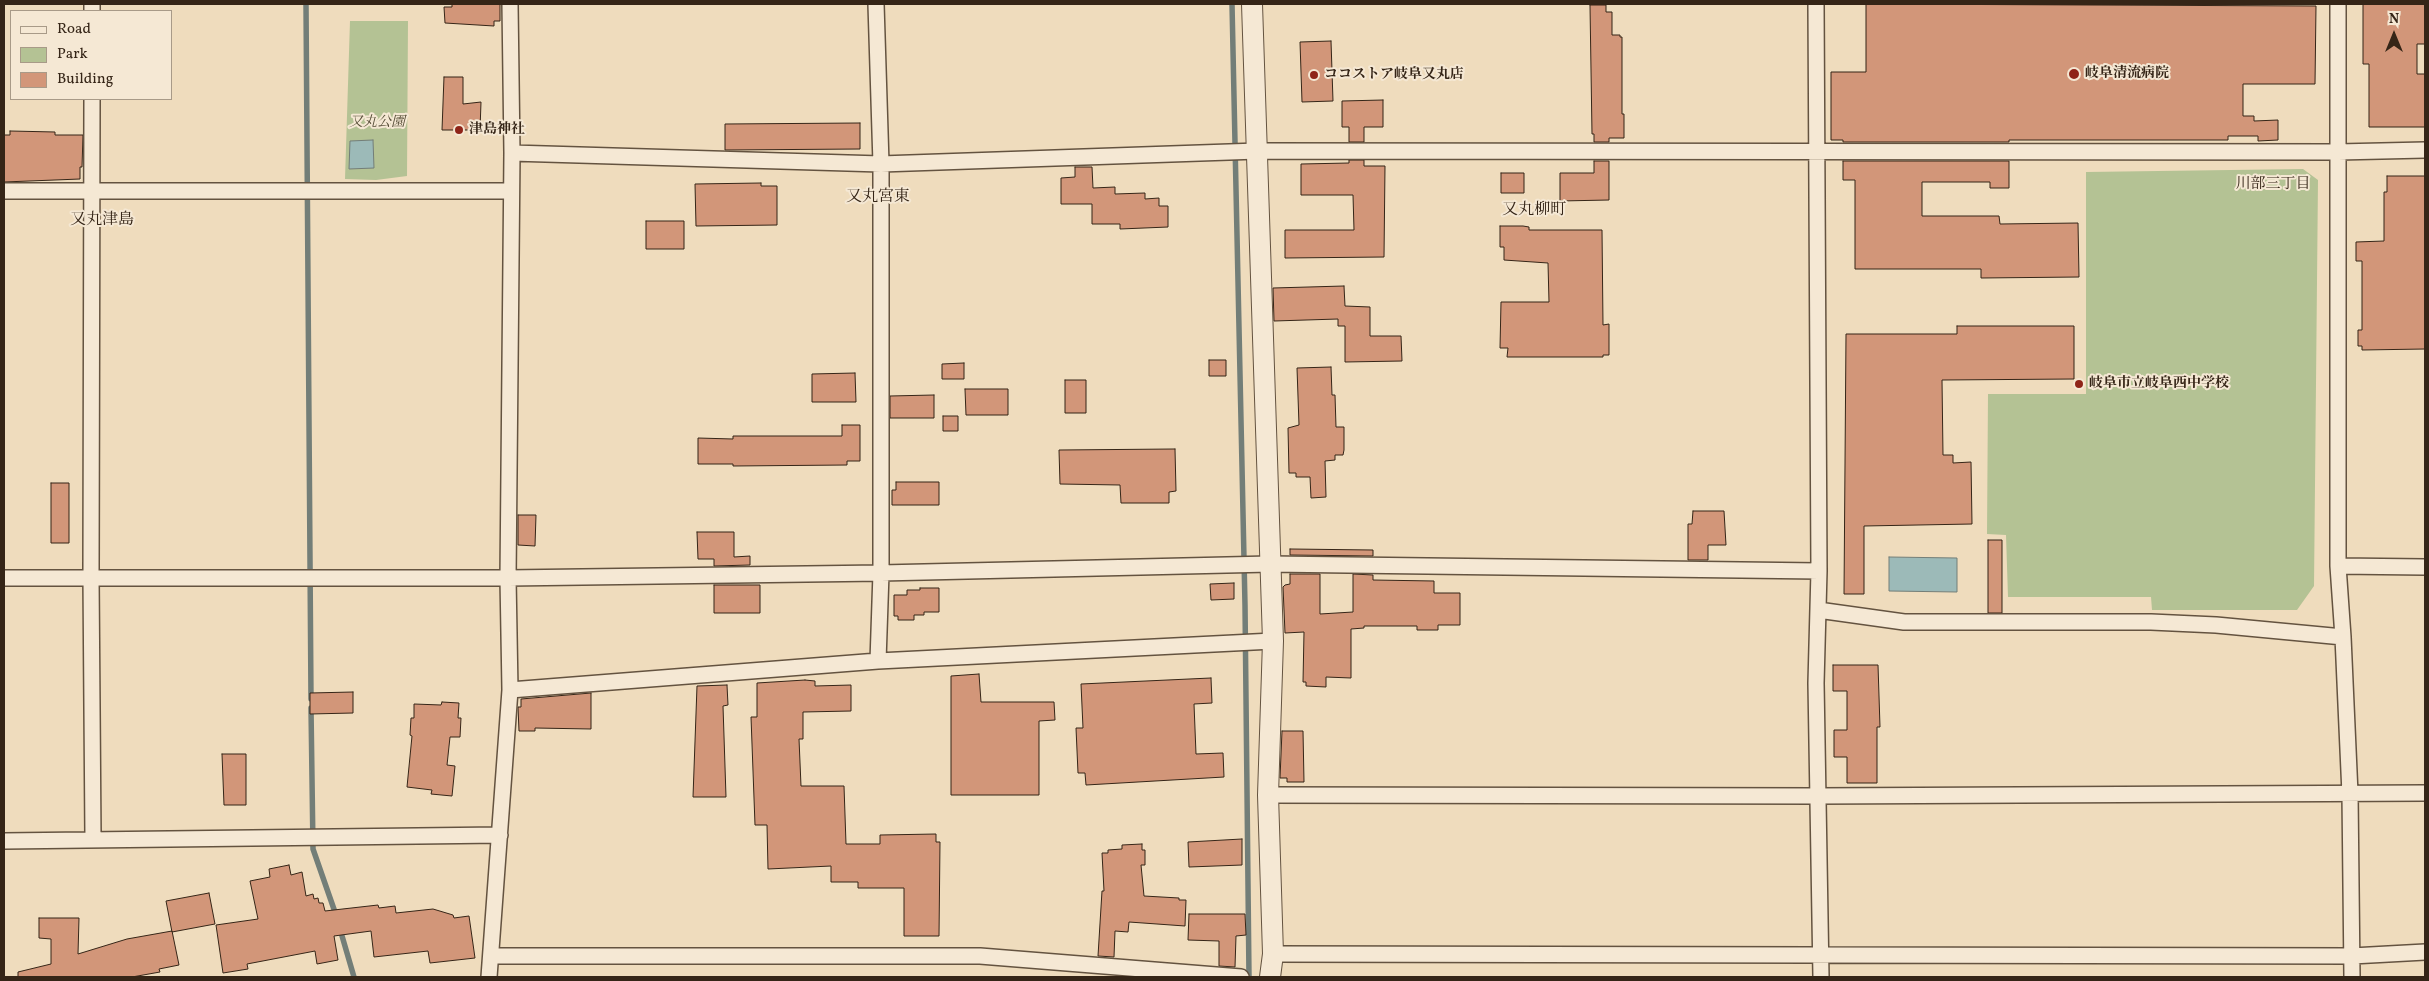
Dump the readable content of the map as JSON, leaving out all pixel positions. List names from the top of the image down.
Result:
{
  "districts": [
    "川部三丁目",
    "又丸宮東",
    "又丸柳町",
    "又丸津島"
  ],
  "parks": ["又丸公園"],
  "places": [
    "岐阜清流病院",
    "ココストア岐阜又丸店",
    "津島神社",
    "岐阜市立岐阜西中学校"
  ],
  "legend": ["Road", "Park", "Building"],
  "north": "top"
}
